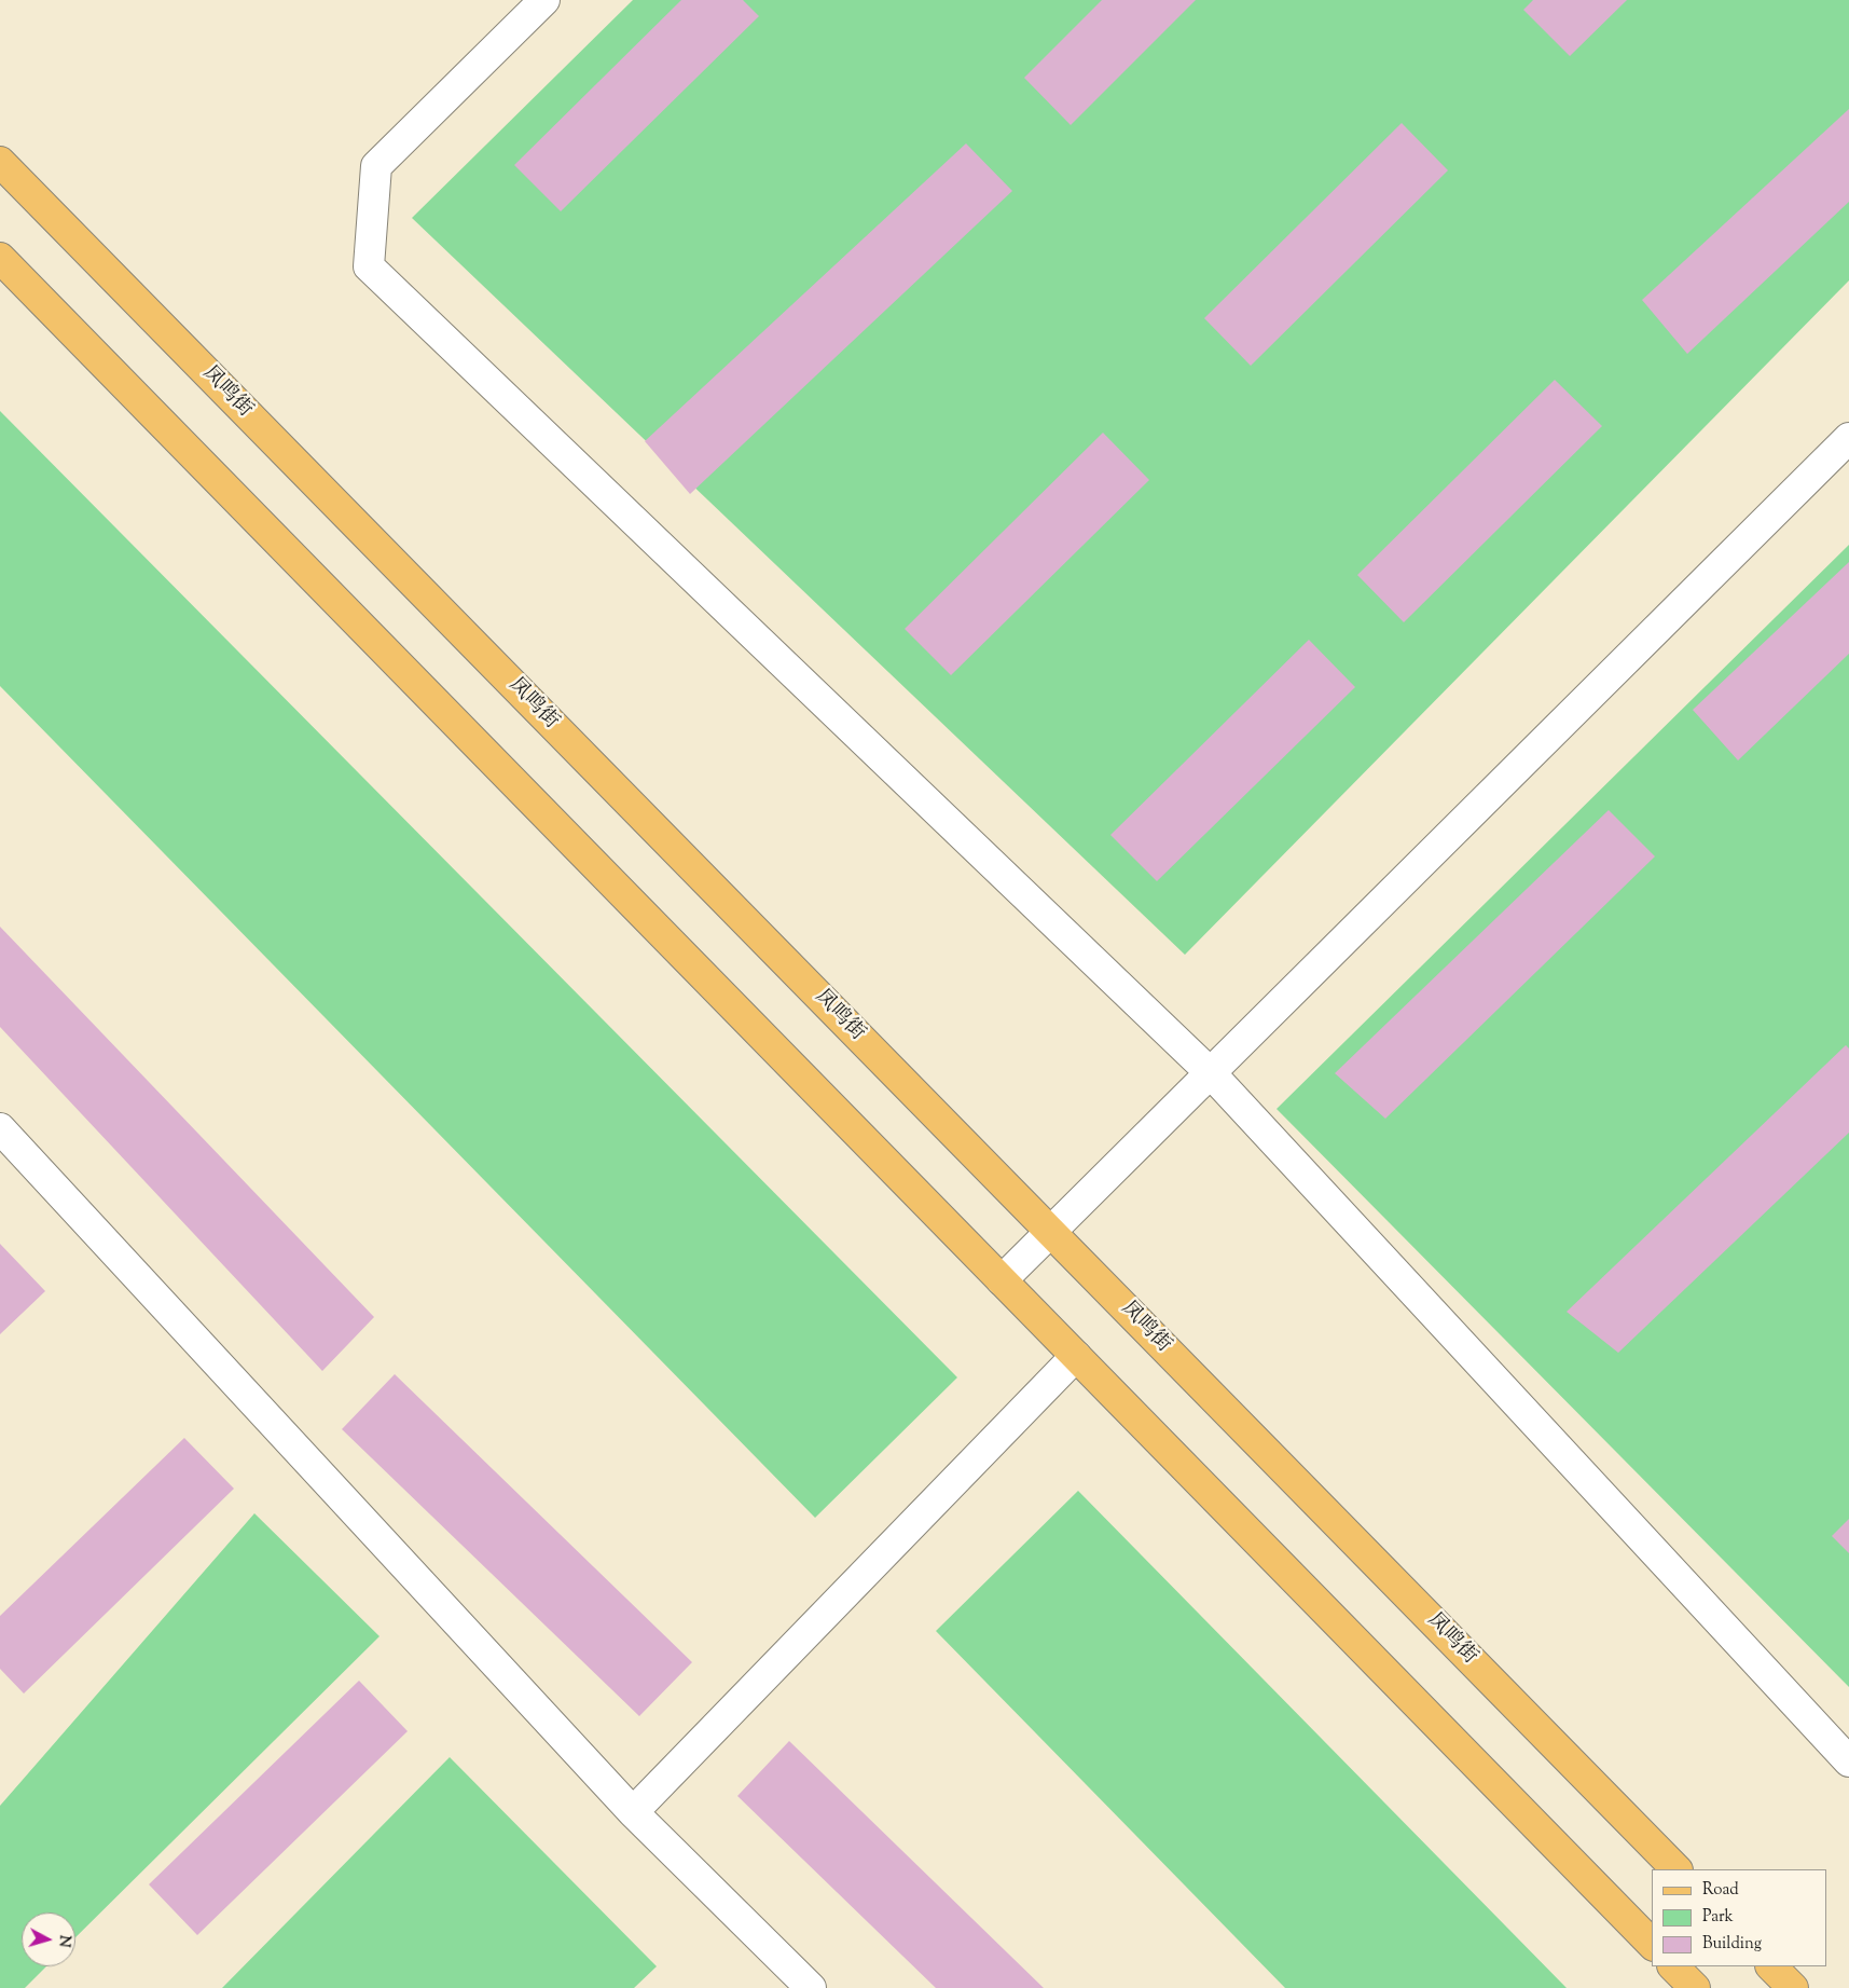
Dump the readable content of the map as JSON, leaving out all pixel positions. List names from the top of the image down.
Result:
{
  "streets": {
    "main road": ["凤鸣街"]
  },
  "legend": ["Road", "Park", "Building"],
  "north": "right"
}
